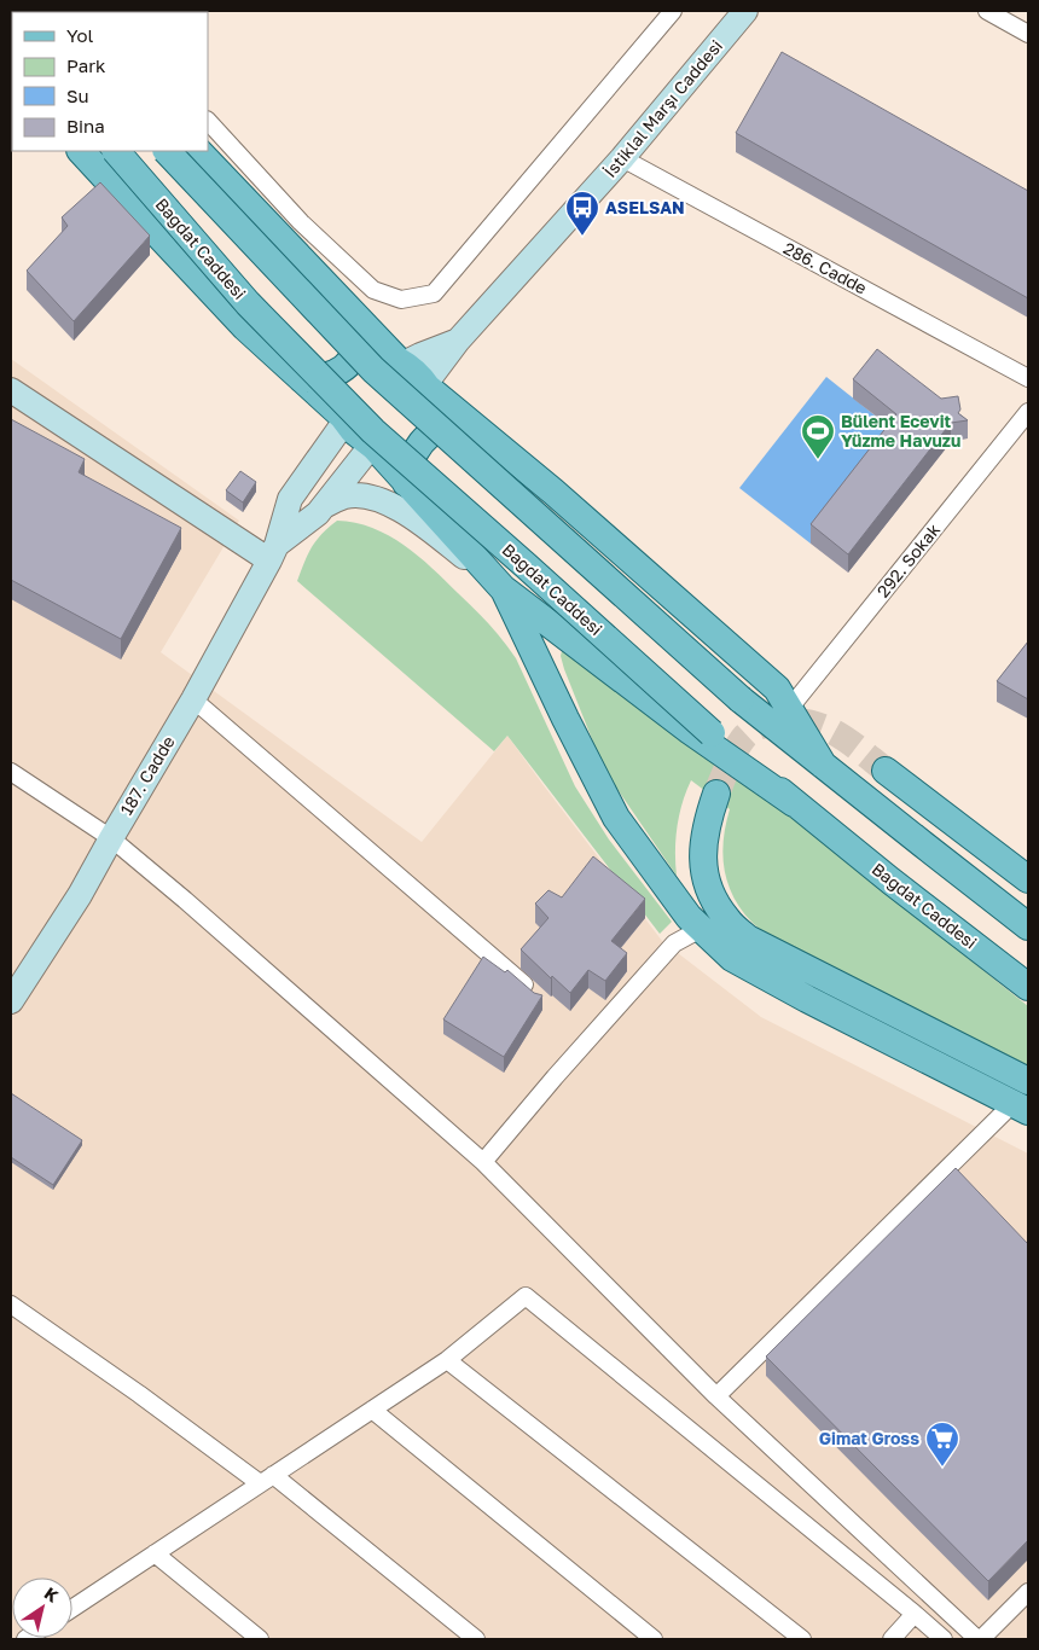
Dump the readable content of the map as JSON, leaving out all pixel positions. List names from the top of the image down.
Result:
{
  "streets": {
    "main road": ["İstiklal Marşı Caddesi", "Bağdat Caddesi", "187. Cadde"],
    "street": ["286. Cadde", "292. Sokak"]
  },
  "crossings": [
    ["İstiklal Marşı Caddesi", "286. Cadde"]
  ],
  "places": {
    "bus stop": ["ASELSAN"],
    "sports": ["Bülent Ecevit Yüzme Havuzu"],
    "supermarket": ["Gimat Gross"]
  },
  "legend": [
    "Yol",
    "Park",
    "Su",
    "Bina"
  ],
  "north": "top right"
}
